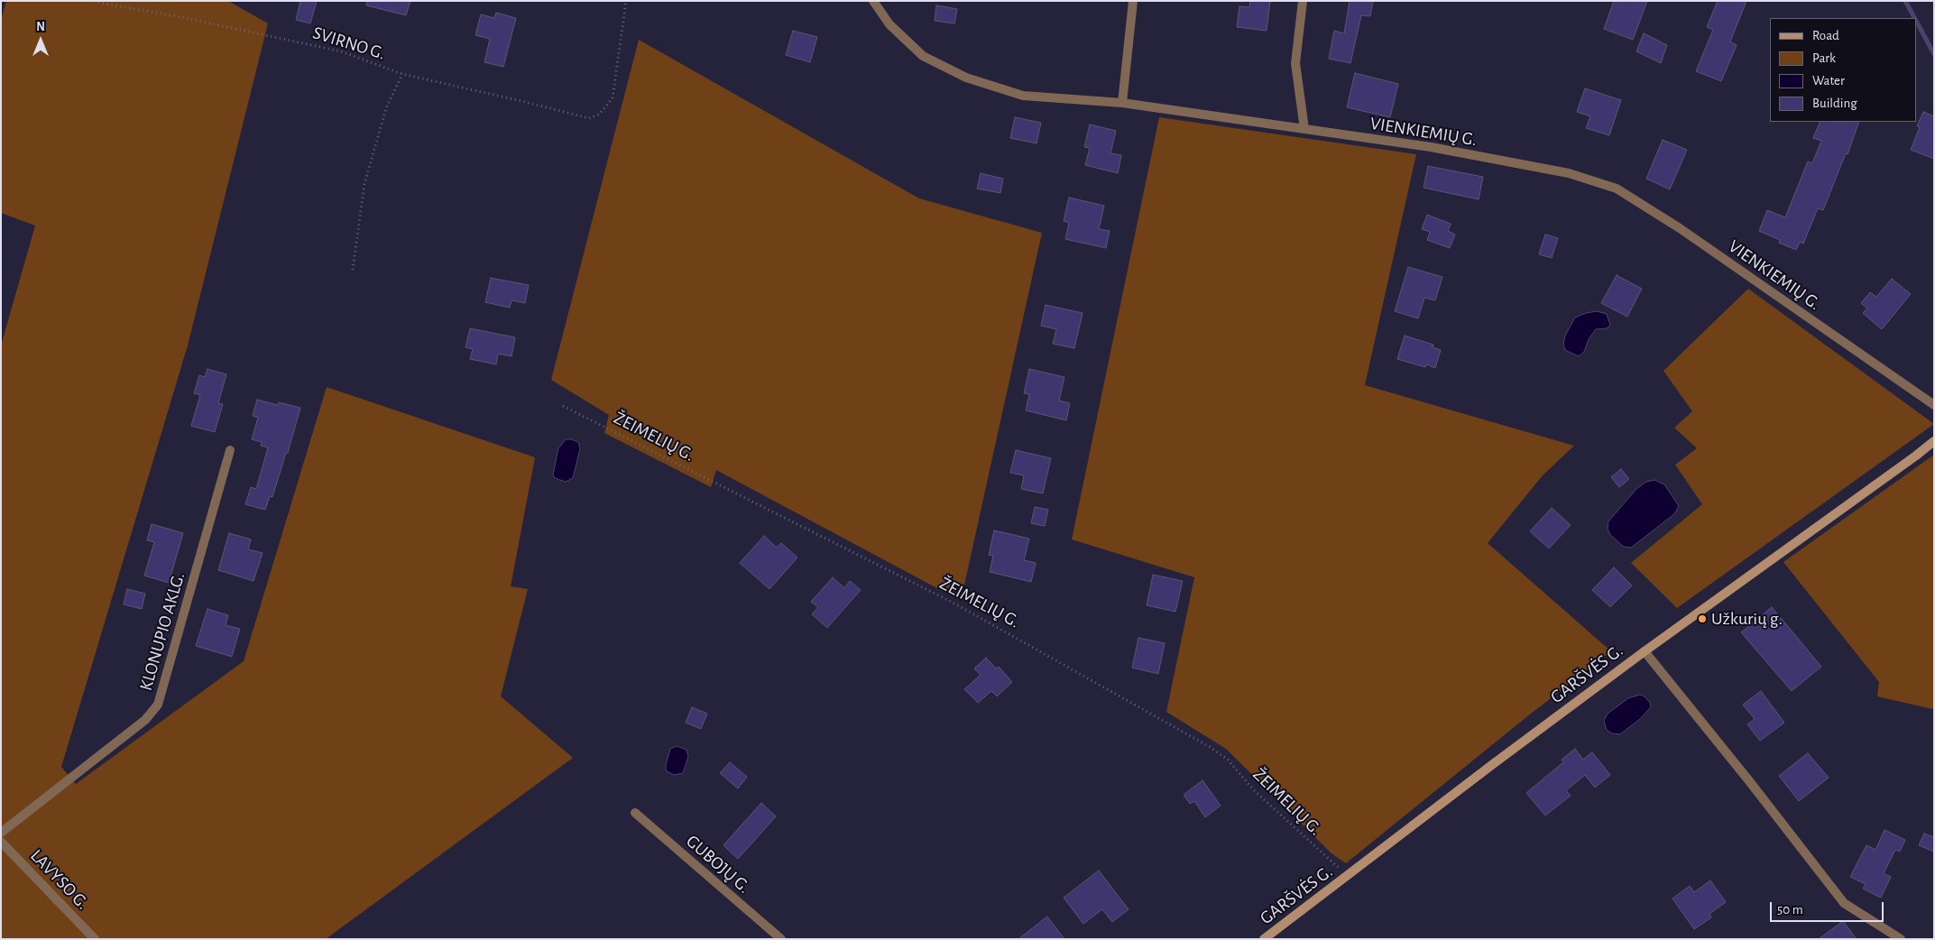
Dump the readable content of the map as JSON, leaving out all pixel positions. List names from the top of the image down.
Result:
{
  "streets": {
    "main road": ["GARŠVĖS G."],
    "street": [
      "VIENKIEMIŲ G.",
      "KLONUPIO AKLG.",
      "GUBOJŲ G.",
      "LAVYSO G."
    ],
    "path": ["SVIRNO G.", "ŽEIMELIŲ G."]
  },
  "crossings": [
    ["ŽEIMELIŲ G.", "GARŠVĖS G."]
  ],
  "places": ["Užkurių g."],
  "legend": [
    "Road",
    "Park",
    "Water",
    "Building"
  ],
  "scale_bar": "50 m",
  "north": "top"
}
